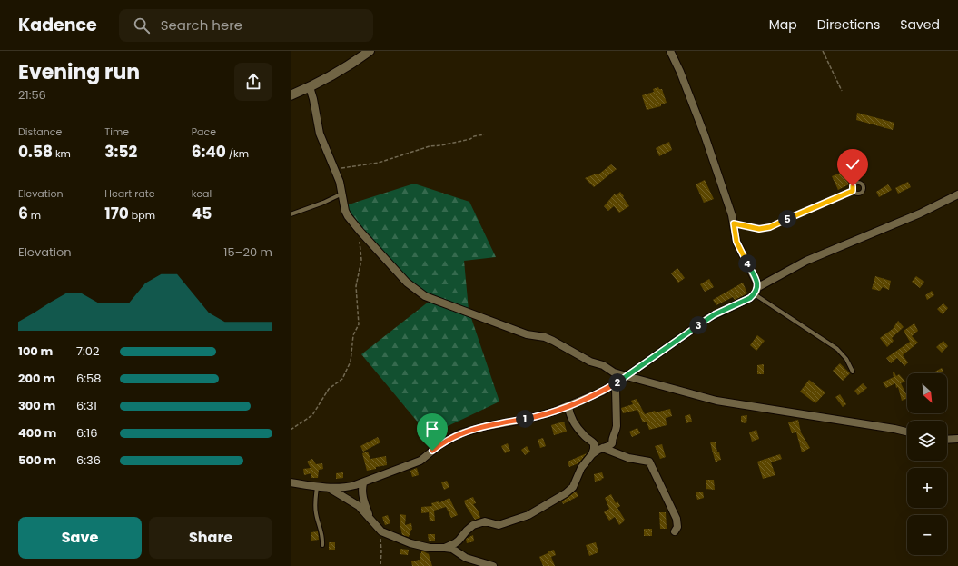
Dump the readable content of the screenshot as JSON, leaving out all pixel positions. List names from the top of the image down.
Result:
{
  "north": "bottom right",
  "page": {
    "header": "Kadence",
    "search": "Search here",
    "nav": ["Map", "Directions", "Saved"],
    "heading": ["Evening run", "21:56"],
    "stats": [
      ["Distance", "0.58 km"],
      ["Time", "3:52"],
      ["Pace", "6:40 /km"],
      ["Elevation", "6 m"],
      ["Heart rate", "170 bpm"],
      ["kcal", "45"]
    ],
    "pins": [
      "5",
      "4",
      "3",
      "2",
      "1"
    ],
    "chart": ["Elevation", "15–20 m"],
    "list": [
      {
        "name": "100 m",
        "note": "7:02"
      },
      {
        "name": "200 m",
        "note": "6:58"
      },
      {
        "name": "300 m",
        "note": "6:31"
      },
      {
        "name": "400 m",
        "note": "6:16"
      },
      {
        "name": "500 m",
        "note": "6:36"
      }
    ],
    "map_buttons": ["+", "−"],
    "buttons": ["Save", "Share"]
  }
}
